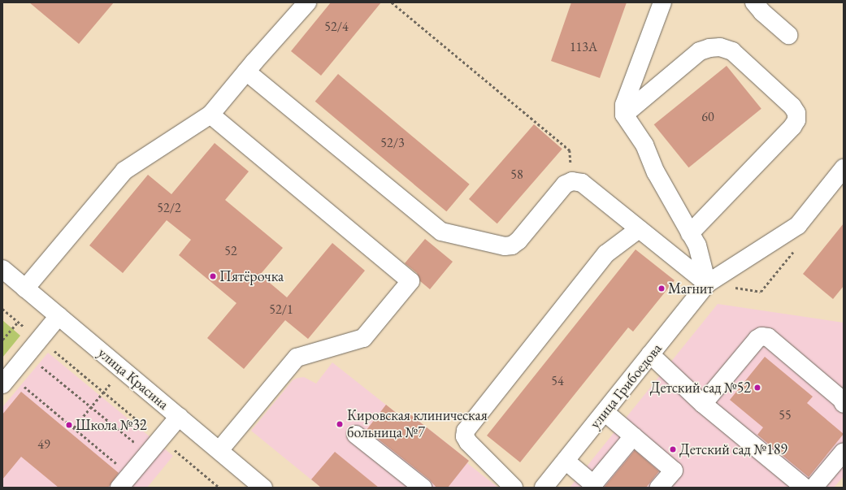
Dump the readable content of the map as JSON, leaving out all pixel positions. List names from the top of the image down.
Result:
{
  "streets": {
    "street": ["улица Красина", "улица Грибоедова"]
  },
  "places": [
    "Пятёрочка",
    "Магнит",
    "Детский сад №52",
    "Кировская клиническая больница №7",
    "Школа №32",
    "Детский сад №189"
  ],
  "house_numbers": [
    "52/4",
    "113А",
    "60",
    "52/3",
    "58",
    "52/2",
    "52",
    "52/1",
    "54",
    "55",
    "49"
  ]
}
